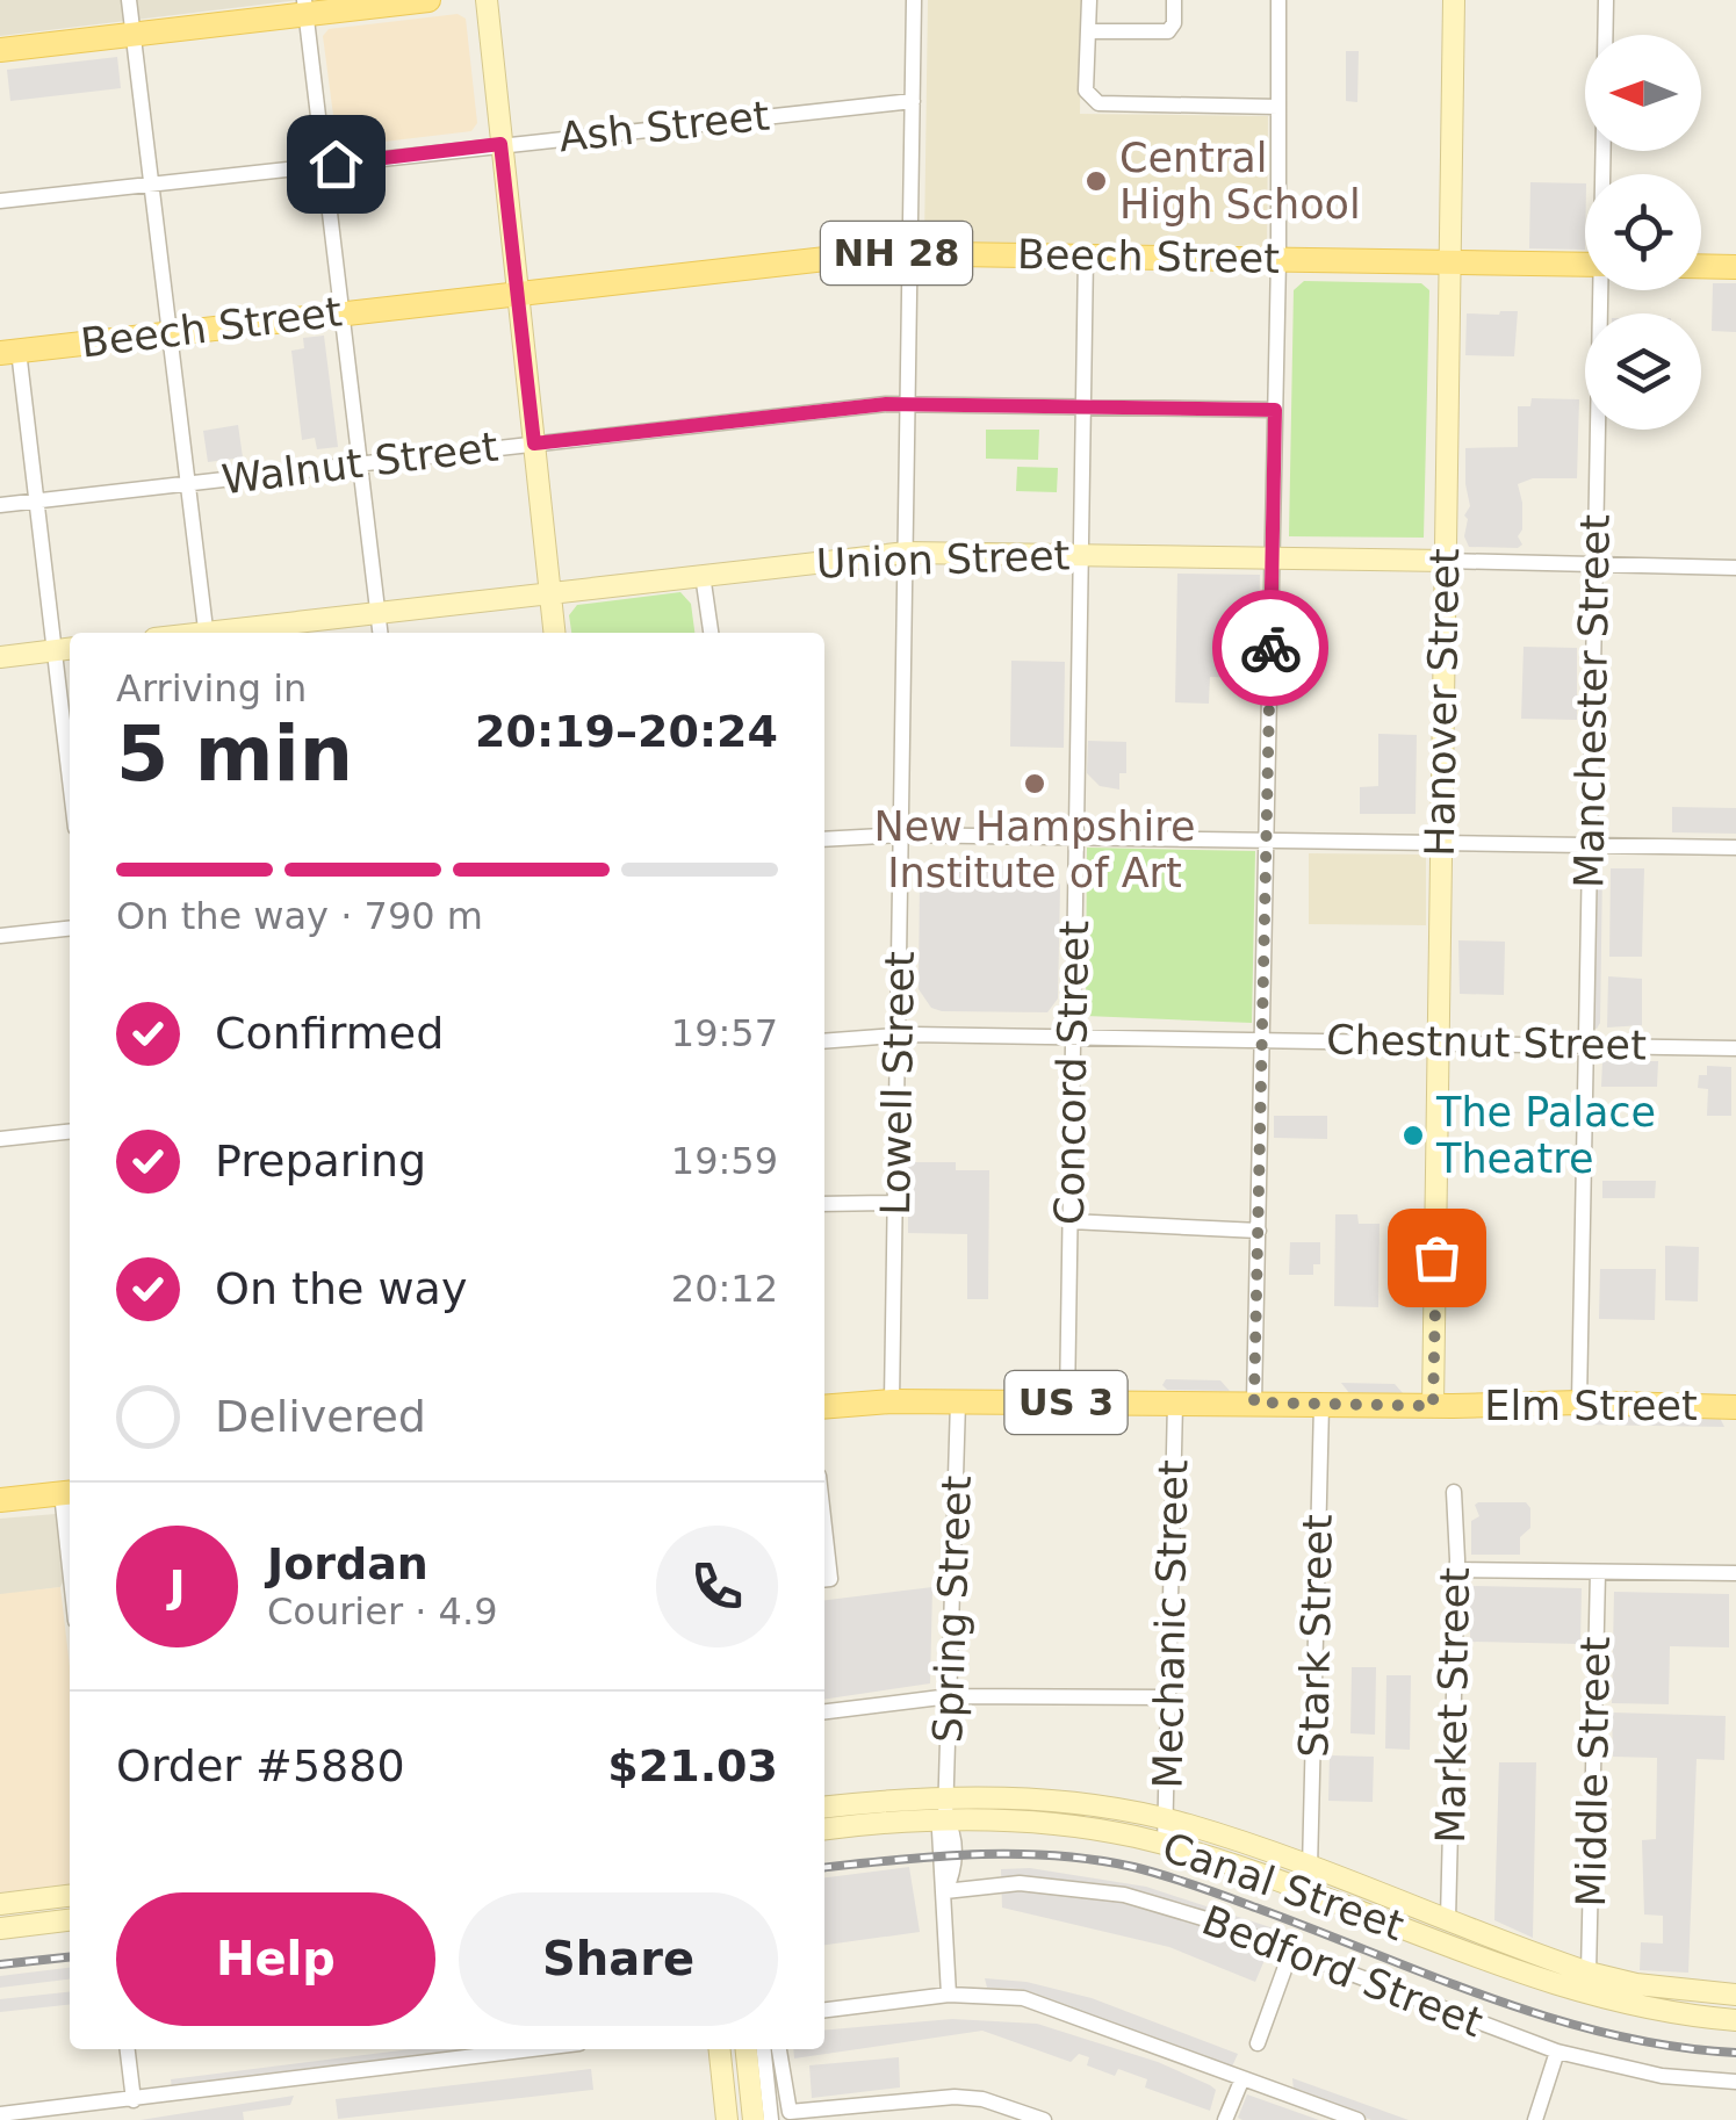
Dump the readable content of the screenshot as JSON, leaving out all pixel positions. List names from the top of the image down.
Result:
{
  "streets": {
    "main road": [
      "NH 28",
      "Beech Street",
      "US 3",
      "Elm Street"
    ],
    "street": [
      "Ash Street",
      "Walnut Street",
      "Union Street",
      "Manchester Street",
      "Hanover Street",
      "Chestnut Street",
      "Concord Street",
      "Lowell Street",
      "Spring Street",
      "Mechanic Street",
      "Stark Street",
      "Market Street",
      "Middle Street",
      "Canal Street",
      "Bedford Street"
    ]
  },
  "crossings": [
    ["Ash Street", "Lowell Street"],
    ["Beech Street", "Hanover Street"],
    ["Beech Street", "Concord Street"],
    ["Beech Street", "Lowell Street"],
    ["Walnut Street", "Concord Street"],
    ["Walnut Street", "Lowell Street"],
    ["Union Street", "Manchester Street"],
    ["Union Street", "Hanover Street"],
    ["Union Street", "Concord Street"],
    ["Union Street", "Lowell Street"],
    ["Manchester Street", "Chestnut Street"],
    ["Manchester Street", "Elm Street"],
    ["Hanover Street", "Chestnut Street"],
    ["Hanover Street", "Elm Street"],
    ["Chestnut Street", "Concord Street"],
    ["Chestnut Street", "Lowell Street"],
    ["Concord Street", "Elm Street"],
    ["Lowell Street", "Elm Street"],
    ["Elm Street", "Spring Street"],
    ["Elm Street", "Mechanic Street"],
    ["Elm Street", "Stark Street"],
    ["Spring Street", "Canal Street"],
    ["Spring Street", "Bedford Street"],
    ["Mechanic Street", "Canal Street"],
    ["Stark Street", "Canal Street"],
    ["Market Street", "Canal Street"],
    ["Middle Street", "Canal Street"]
  ],
  "places": ["Central High School", "New Hampshire Institute of Art", "The Palace Theatre"],
  "north": "left",
  "page": {
    "heading": ["5 min", "Arriving in", "20:19–20:24"],
    "panel": [
      "Jordan",
      "Courier · 4.9",
      "Order #5880",
      "$21.03"
    ],
    "bar": "On the way · 790 m",
    "list": [
      ["Confirmed", "19:57"],
      ["Preparing", "19:59"],
      ["On the way", "20:12"],
      "Delivered"
    ],
    "round": "J",
    "buttons": ["Help", "Share"]
  }
}
